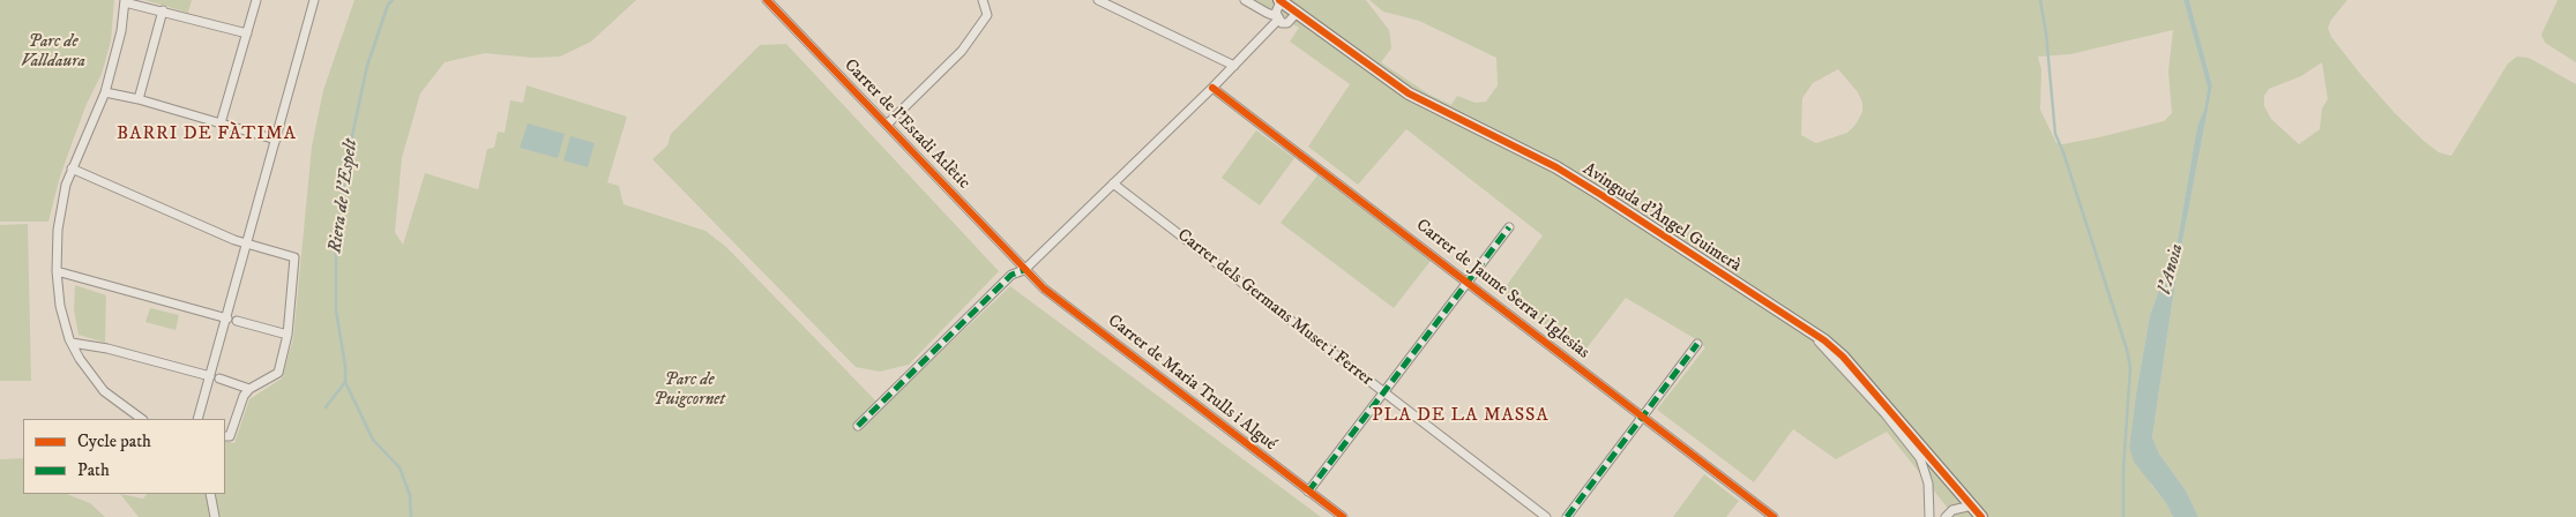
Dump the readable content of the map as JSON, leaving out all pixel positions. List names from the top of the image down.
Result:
{
  "streets": {
    "street": [
      "Carrer de l'Estadi Atlètic",
      "Avinguda d'Àngel Guimerà",
      "Carrer de Jaume Serra i Iglesias",
      "Carrer dels Germans Muset i Ferrer",
      "Carrer de Maria Trulls i Algué"
    ]
  },
  "crossings": [
    ["Carrer de l'Estadi Atlètic", "Carrer de Maria Trulls i Algué"]
  ],
  "districts": ["BARRI DE FÀTIMA", "PLA DE LA MASSA"],
  "water": ["Riera de l'Espelt", "l'Anoia"],
  "parks": ["Parc de Valldaura", "Parc de Puigcornet"],
  "legend": ["Cycle path", "Path"]
}
